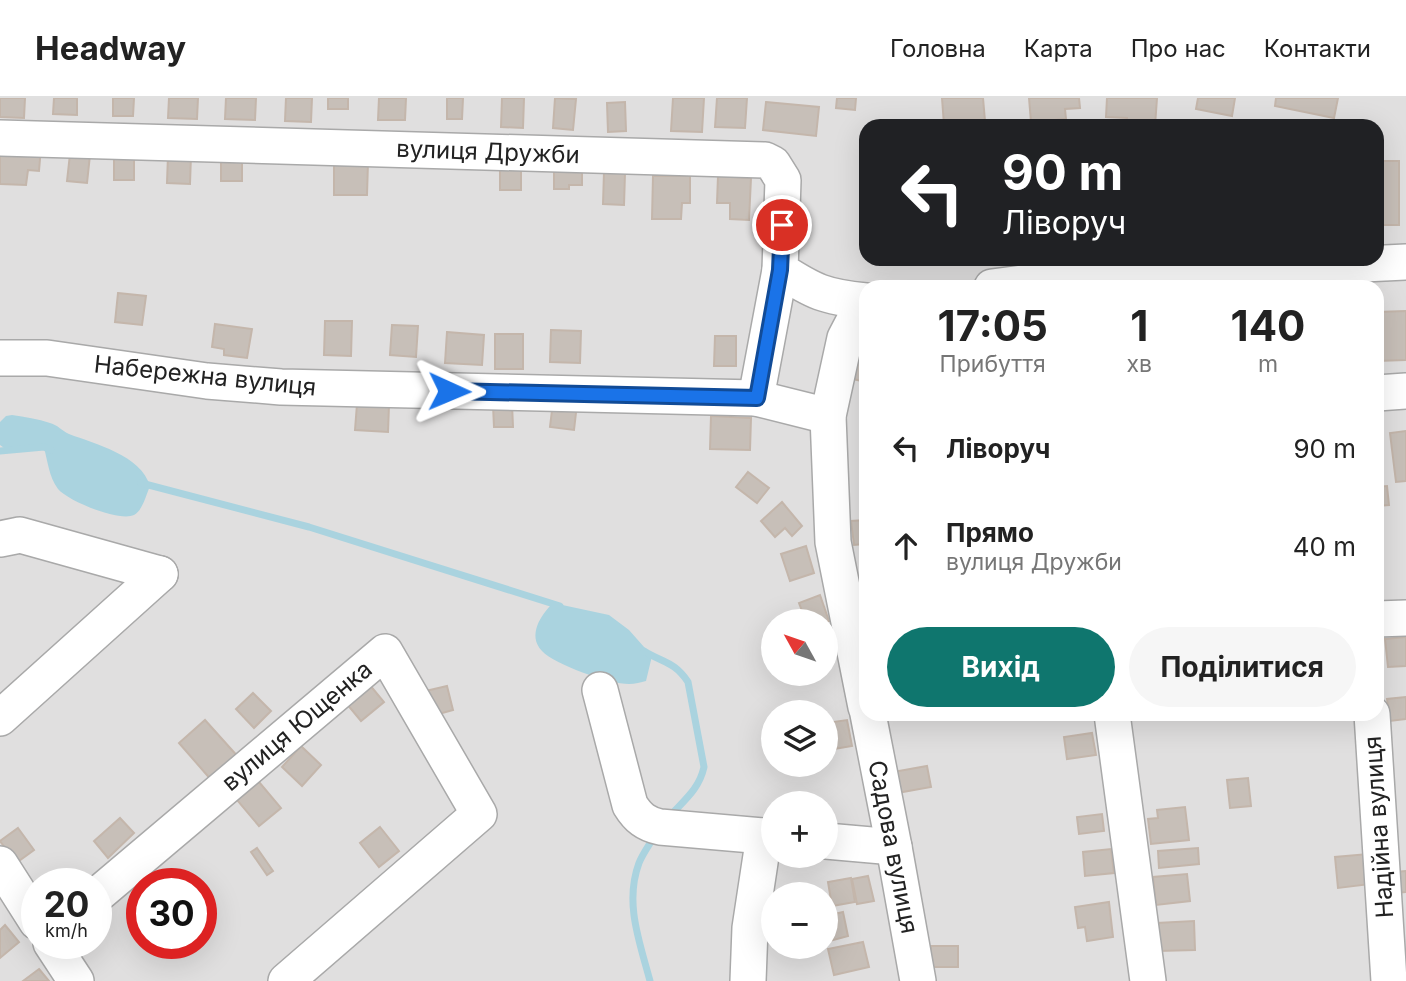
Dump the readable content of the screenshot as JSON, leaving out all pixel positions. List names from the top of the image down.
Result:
{
  "streets": {
    "street": [
      "вулиця Дружби",
      "Набережна вулиця",
      "вулиця Ющенка",
      "Надійна вулиця",
      "Садова вулиця"
    ]
  },
  "crossings": [
    ["вулиця Дружби", "Набережна вулиця"]
  ],
  "north": "top left",
  "page": {
    "header": "Headway",
    "nav": [
      "Головна",
      "Карта",
      "Про нас",
      "Контакти"
    ],
    "turn": ["90 m", "Ліворуч"],
    "eta": [
      "17:05",
      "Прибуття",
      "1",
      "хв",
      "140",
      "m"
    ],
    "list": [
      {
        "name": "Ліворуч",
        "value": "90 m"
      },
      {
        "name": "Прямо",
        "note": "вулиця Дружби",
        "value": "40 m"
      }
    ],
    "map_buttons": ["+", "−"],
    "buttons": ["Вихід", "Поділитися"],
    "speed": "20 km/h",
    "limit": "30"
  }
}
